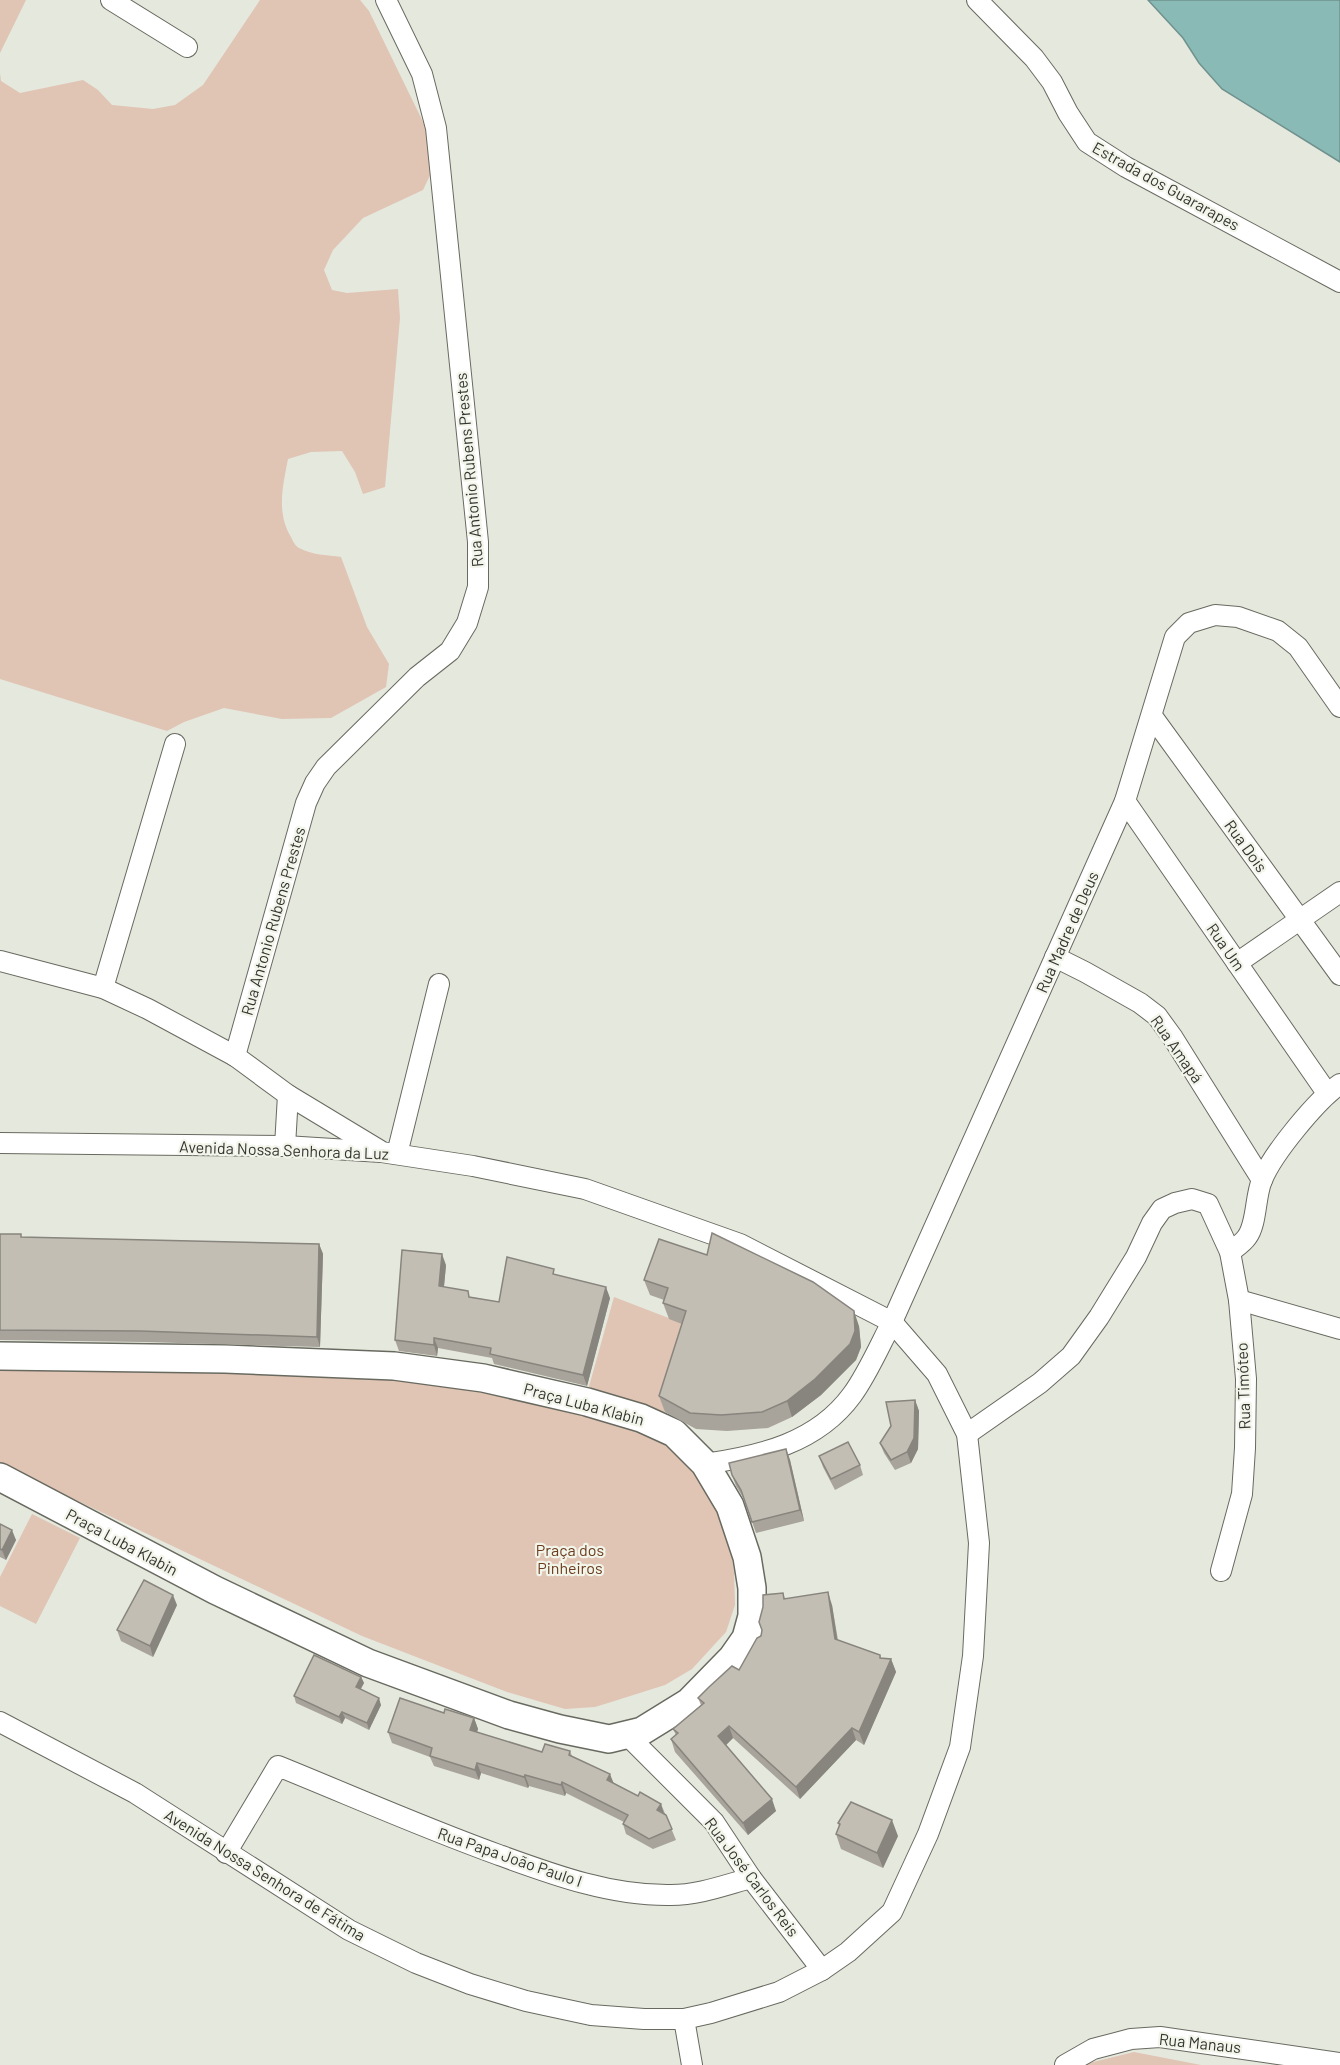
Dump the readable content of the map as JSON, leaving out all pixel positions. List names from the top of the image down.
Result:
{
  "streets": {
    "main road": ["Praça Luba Klabin"],
    "street": [
      "Estrada dos Guararapes",
      "Rua Antonio Rubens Prestes",
      "Rua Dois",
      "Rua Madre de Deus",
      "Rua Um",
      "Rua Amapá",
      "Avenida Nossa Senhora da Luz",
      "Rua Timóteo",
      "Rua Papa João Paulo I",
      "Avenida Nossa Senhora de Fátima",
      "Rua José Carlos Reis",
      "Rua Manaus"
    ]
  },
  "crossings": [
    ["Rua Dois", "Rua Madre de Deus"],
    ["Rua Madre de Deus", "Rua Um"],
    ["Rua Madre de Deus", "Rua Amapá"],
    ["Rua Madre de Deus", "Avenida Nossa Senhora da Luz"],
    ["Rua Madre de Deus", "Praça Luba Klabin"],
    ["Avenida Nossa Senhora da Luz", "Rua Timóteo"],
    ["Avenida Nossa Senhora da Luz", "Avenida Nossa Senhora de Fátima"],
    ["Praça Luba Klabin", "Rua José Carlos Reis"],
    ["Rua Papa João Paulo I", "Avenida Nossa Senhora de Fátima"],
    ["Rua Papa João Paulo I", "Rua José Carlos Reis"],
    ["Avenida Nossa Senhora de Fátima", "Rua José Carlos Reis"]
  ],
  "parks": ["Praça dos Pinheiros"]
}
